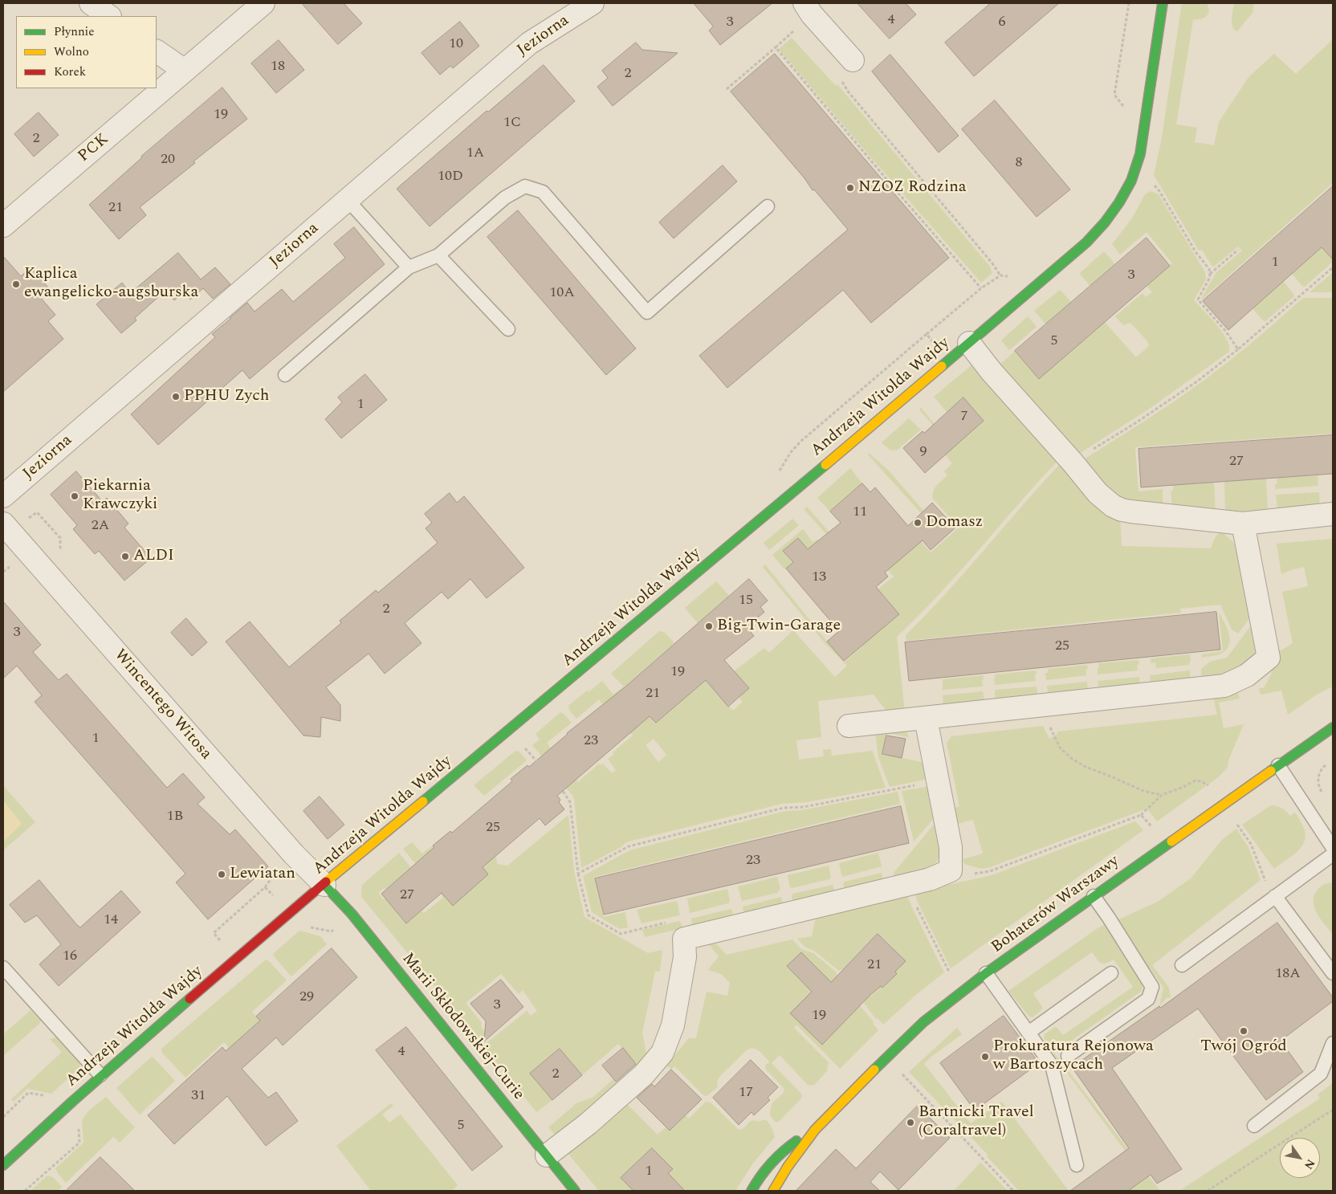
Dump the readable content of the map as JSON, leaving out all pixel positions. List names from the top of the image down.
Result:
{
  "streets": {
    "street": [
      "Jeziorna",
      "PCK",
      "Andrzeja Witolda Wajdy",
      "Wincentego Witosa",
      "Bohaterów Warszawy",
      "Marii Skłodowskiej-Curie"
    ]
  },
  "crossings": [
    ["Andrzeja Witolda Wajdy", "Wincentego Witosa"],
    ["Andrzeja Witolda Wajdy", "Marii Skłodowskiej-Curie"],
    ["Wincentego Witosa", "Marii Skłodowskiej-Curie"]
  ],
  "places": [
    "NZOZ Rodzina",
    "Kaplica ewangelicko-augsburska",
    "PPHU Zych",
    "Piekarnia Krawczyki",
    "Domasz",
    "ALDI",
    "Big-Twin-Garage",
    "Lewiatan",
    "Twój Ogród",
    "Prokuratura Rejonowa w Bartoszycach",
    "Bartnicki Travel (Coraltravel)"
  ],
  "house_numbers": [
    "4",
    "3",
    "6",
    "10",
    "18",
    "2",
    "19",
    "1C",
    "2",
    "1A",
    "20",
    "8",
    "10D",
    "21",
    "1",
    "3",
    "10A",
    "5",
    "1",
    "7",
    "9",
    "27",
    "11",
    "2A",
    "13",
    "15",
    "2",
    "3",
    "25",
    "19",
    "21",
    "1",
    "23",
    "1B",
    "25",
    "23",
    "27",
    "14",
    "16",
    "21",
    "18A",
    "29",
    "3",
    "19",
    "4",
    "2",
    "17",
    "31",
    "5",
    "1"
  ],
  "legend": ["Płynnie", "Wolno", "Korek"],
  "north": "bottom right"
}
